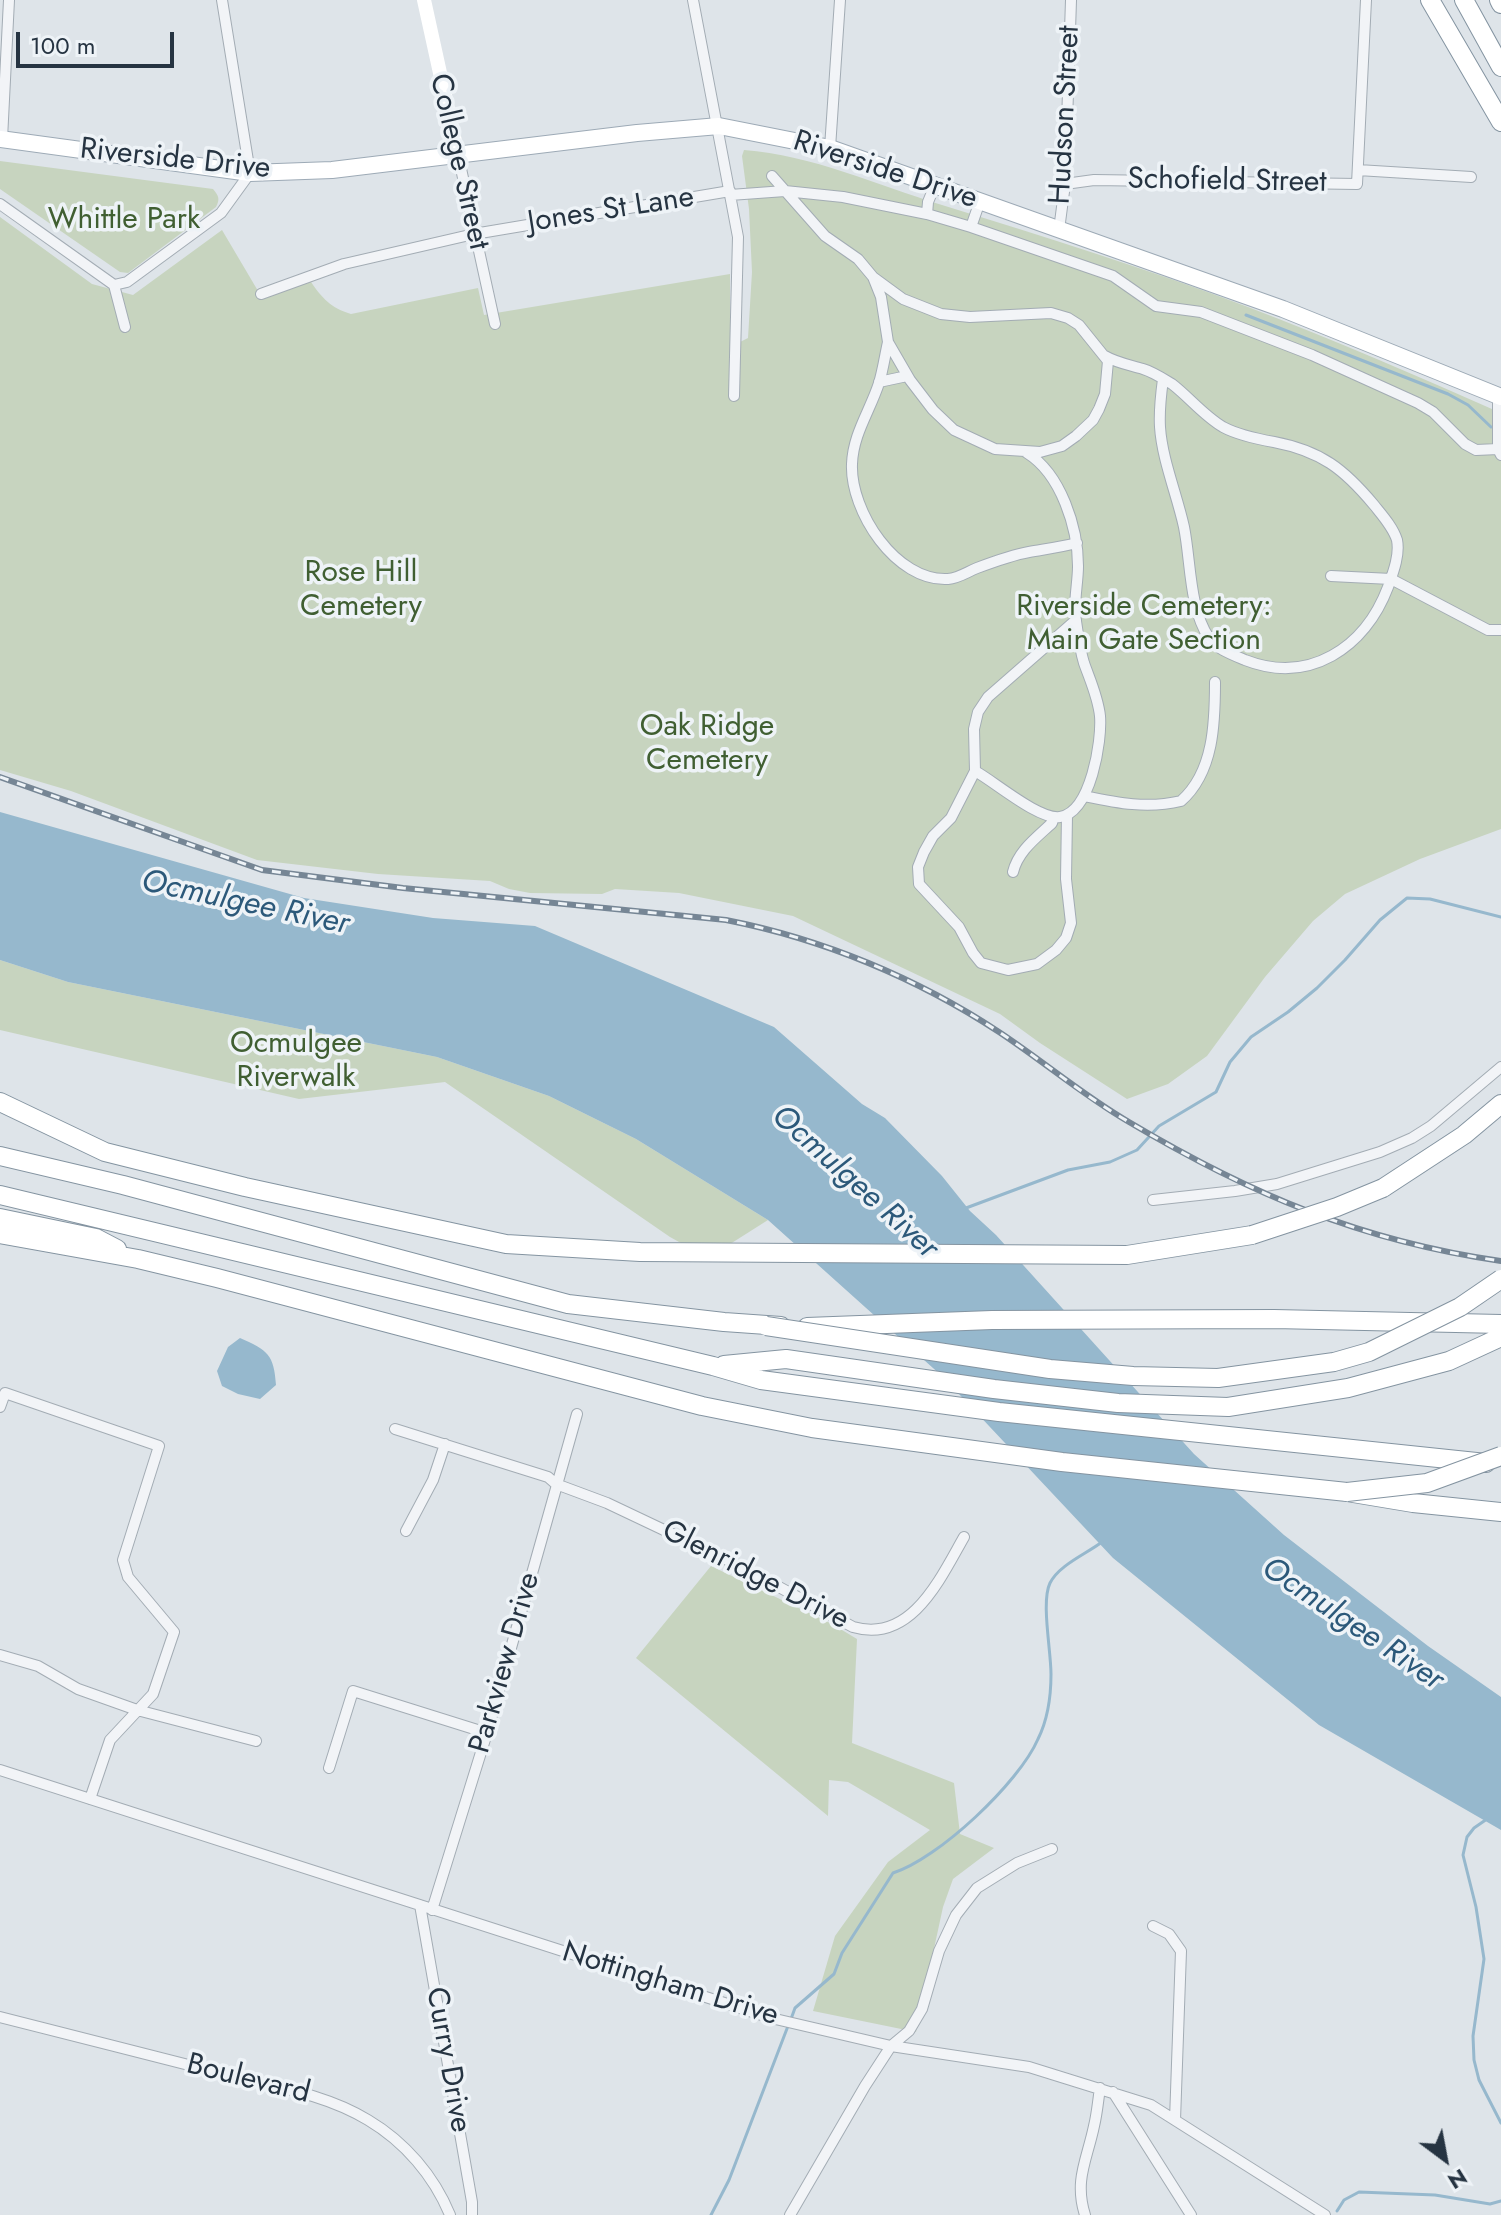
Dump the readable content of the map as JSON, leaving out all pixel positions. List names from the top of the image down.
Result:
{
  "streets": {
    "main road": ["Riverside Drive"],
    "street": [
      "Hudson Street",
      "College Street",
      "Schofield Street",
      "Jones St Lane",
      "Glenridge Drive",
      "Parkview Drive",
      "Nottingham Drive",
      "Curry Drive",
      "Boulevard"
    ]
  },
  "crossings": [
    ["Hudson Street", "Riverside Drive"],
    ["Hudson Street", "Schofield Street"],
    ["Riverside Drive", "College Street"],
    ["College Street", "Jones St Lane"],
    ["Glenridge Drive", "Parkview Drive"],
    ["Parkview Drive", "Nottingham Drive"],
    ["Nottingham Drive", "Curry Drive"]
  ],
  "water": ["Ocmulgee River"],
  "parks": [
    "Whittle Park",
    "Rose Hill Cemetery",
    "Riverside Cemetery: Main Gate Section",
    "Oak Ridge Cemetery",
    "Ocmulgee Riverwalk"
  ],
  "scale_bar": "100 m",
  "north": "bottom right"
}
